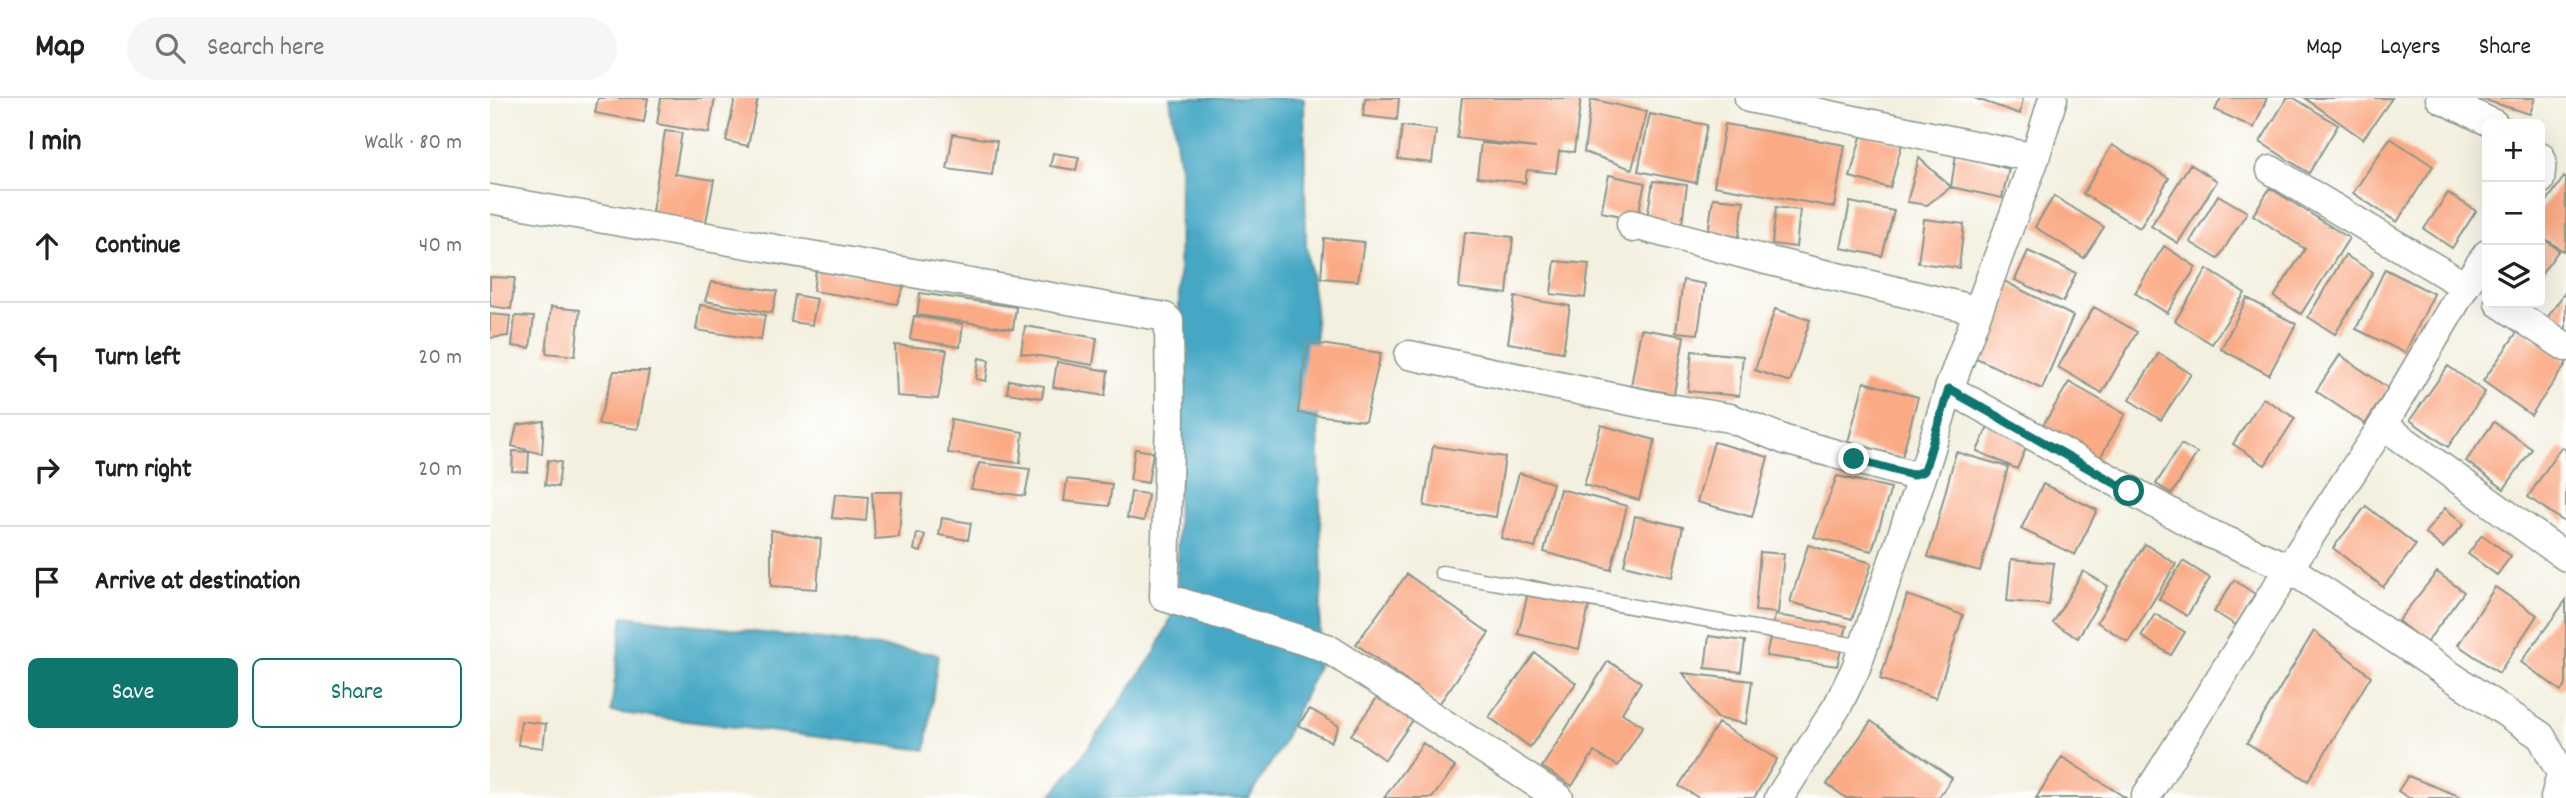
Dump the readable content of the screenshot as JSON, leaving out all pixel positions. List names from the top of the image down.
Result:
{
  "page": {
    "header": "Map",
    "search": "Search here",
    "nav": ["Map", "Layers", "Share"],
    "heading": ["1 min", "Walk · 80 m"],
    "map_buttons": ["+", "−"],
    "list": [
      ["Continue", "40 m"],
      ["Turn left", "20 m"],
      ["Turn right", "20 m"],
      "Arrive at destination"
    ],
    "buttons": ["Save", "Share"]
  }
}
